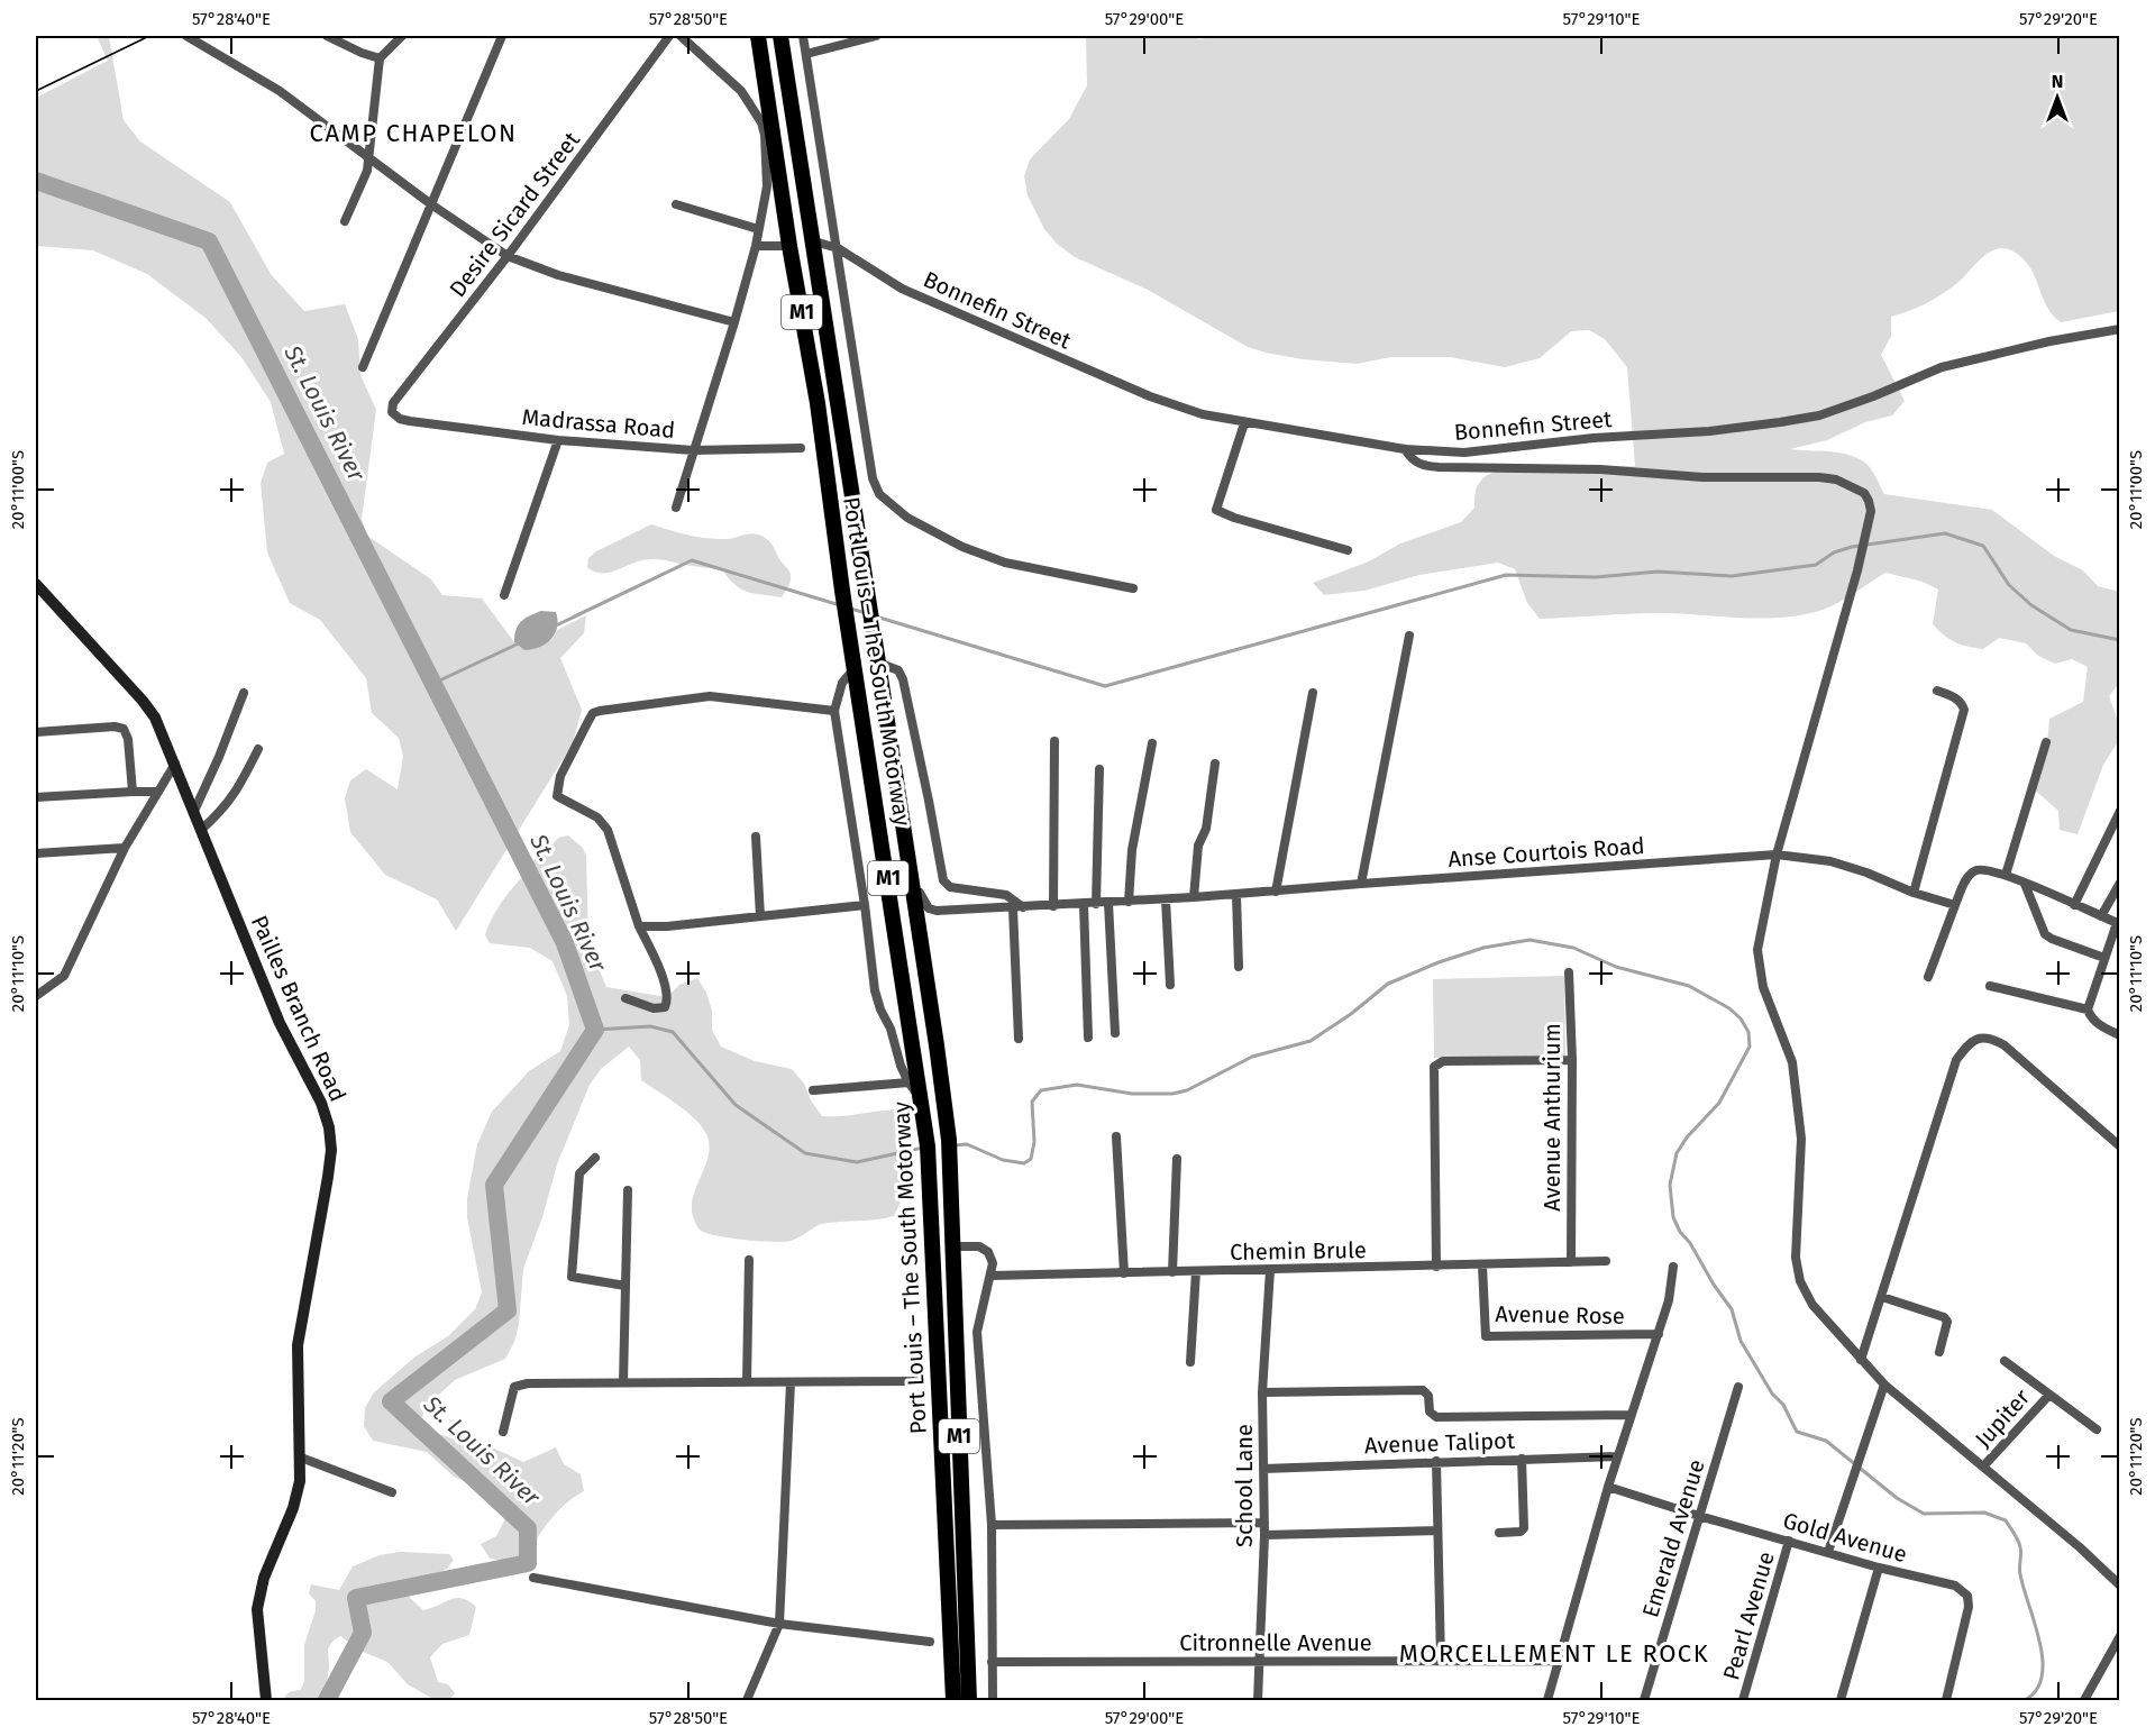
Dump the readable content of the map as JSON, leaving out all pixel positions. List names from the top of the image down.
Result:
{
  "streets": {
    "highway": ["M1", "Port Louis – The South Motorway"],
    "main road": ["Pailles Branch Road"],
    "street": [
      "Desire Sicard Street",
      "Bonnefin Street",
      "Madrassa Road",
      "Anse Courtois Road",
      "Avenue Anthurium",
      "Chemin Brule",
      "Avenue Rose",
      "Jupiter",
      "Avenue Talipot",
      "School Lane",
      "Gold Avenue",
      "Emerald Avenue",
      "Pearl Avenue",
      "Citronnelle Avenue"
    ]
  },
  "crossings": [
    ["Desire Sicard Street", "Madrassa Road"],
    ["Bonnefin Street", "Port Louis – The South Motorway"],
    ["Avenue Anthurium", "Chemin Brule"],
    ["Chemin Brule", "Avenue Rose"],
    ["Chemin Brule", "School Lane"],
    ["Avenue Talipot", "School Lane"],
    ["School Lane", "Citronnelle Avenue"],
    ["Gold Avenue", "Emerald Avenue"],
    ["Gold Avenue", "Pearl Avenue"]
  ],
  "districts": ["CAMP CHAPELON", "MORCELLEMENT LE ROCK"],
  "water": ["St. Louis River"],
  "north": "top",
  "coordinates": [
    "57°28'40\"E",
    "57°28'50\"E",
    "57°29'00\"E",
    "57°29'10\"E",
    "57°29'20\"E",
    "20°11'00\"S",
    "20°11'10\"S",
    "20°11'20\"S"
  ]
}
